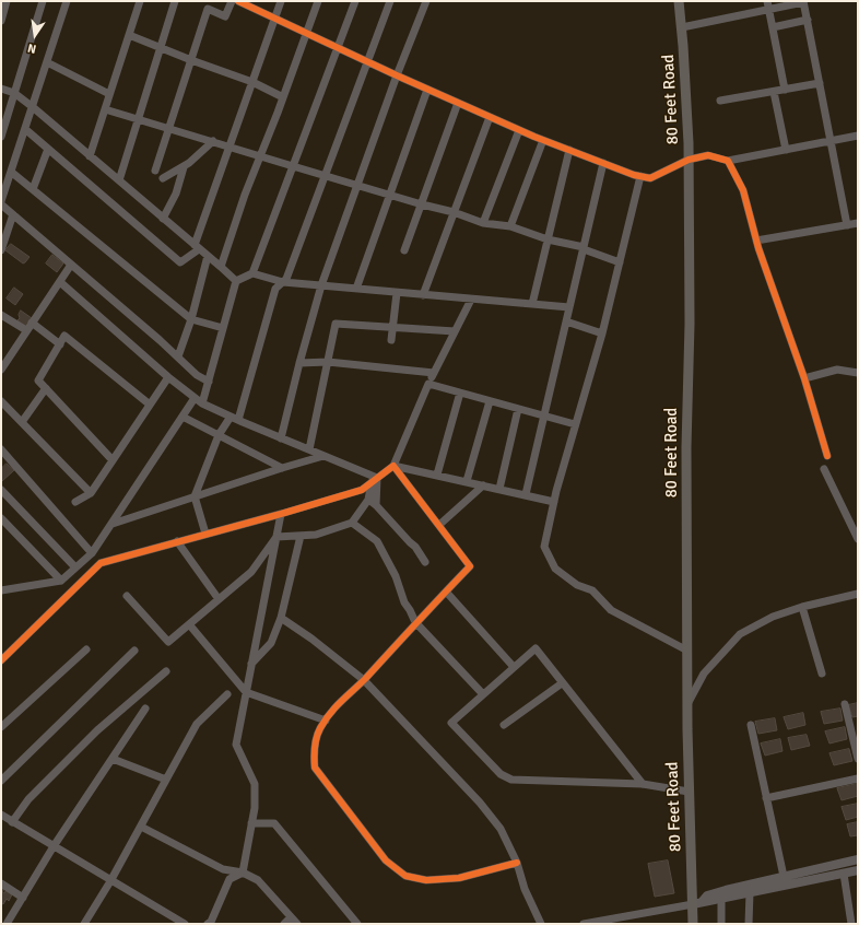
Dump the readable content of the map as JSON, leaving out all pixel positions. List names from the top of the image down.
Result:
{
  "streets": {
    "main road": ["80 Feet Road"]
  },
  "north": "bottom"
}
